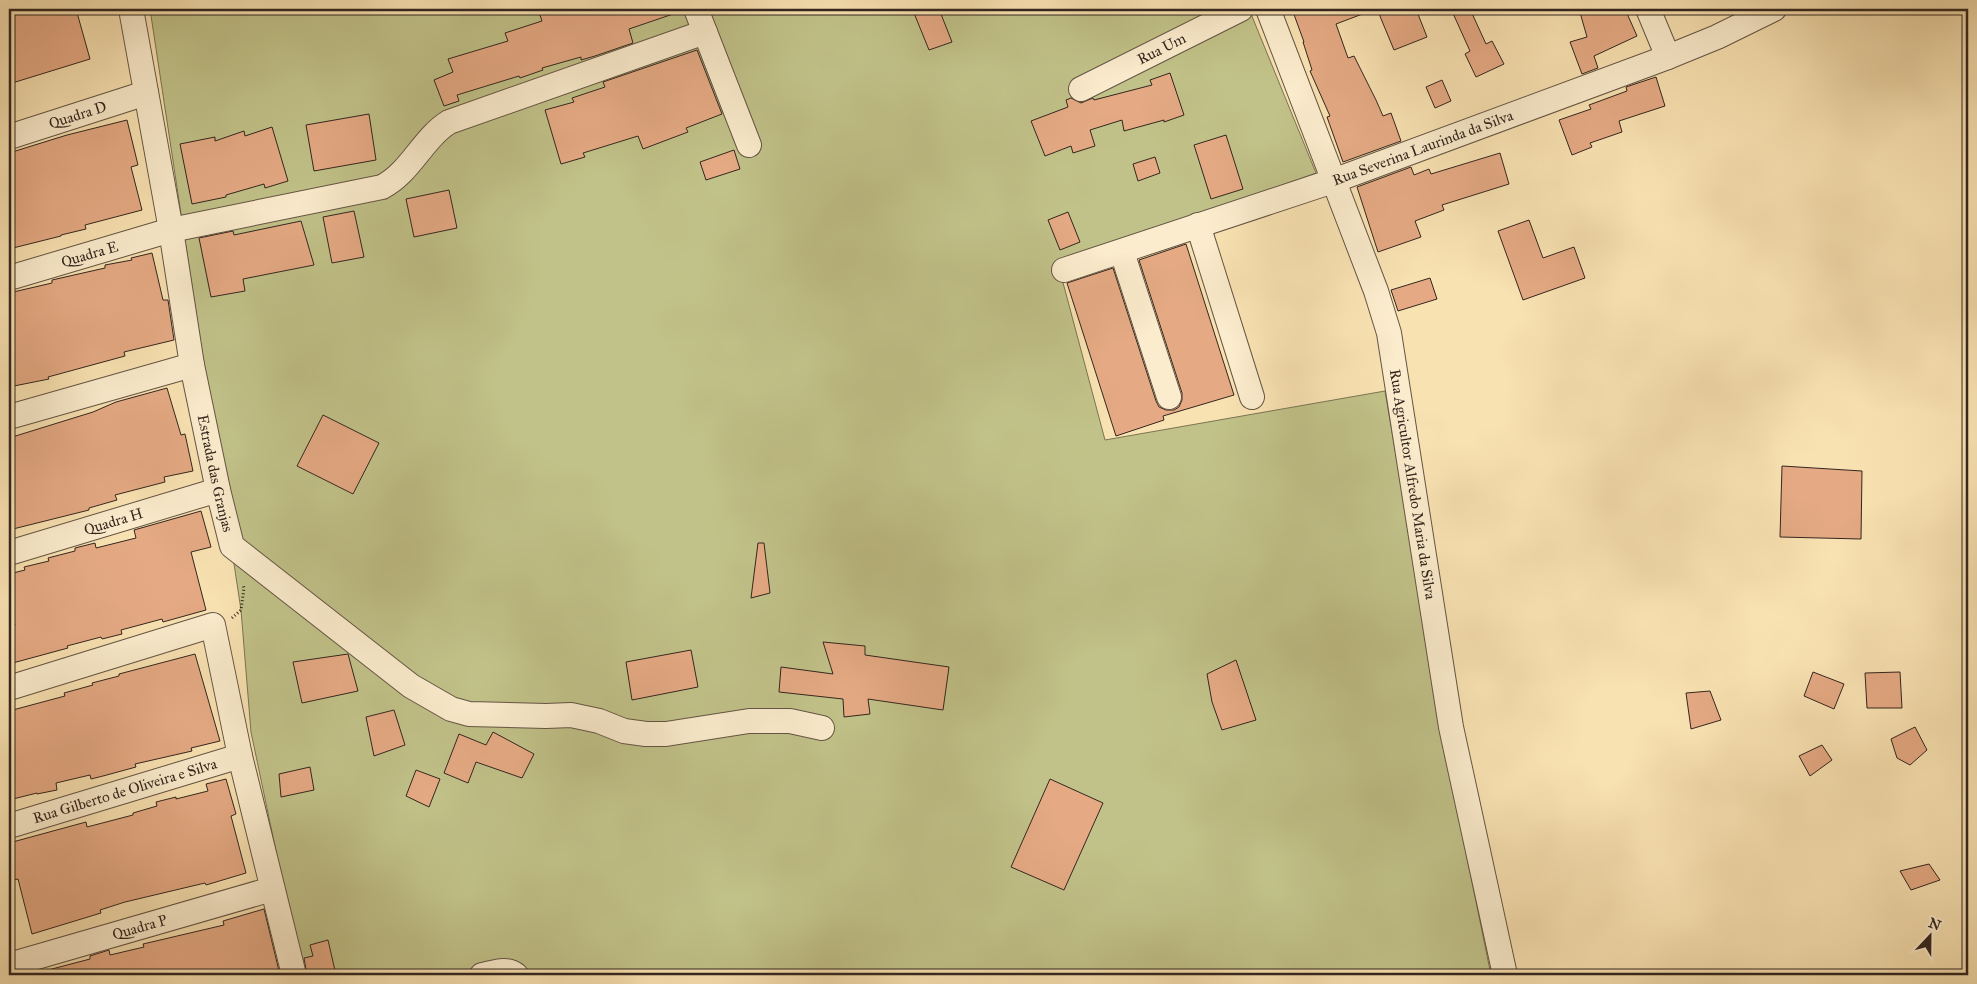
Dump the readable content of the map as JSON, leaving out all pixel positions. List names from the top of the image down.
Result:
{
  "streets": {
    "street": [
      "Rua Um",
      "Quadra D",
      "Rua Severina Laurinda da Silva",
      "Quadra E",
      "Estrada das Granjas",
      "Rua Agricultor Alfredo Maria da Silva",
      "Quadra H",
      "Rua Gilberto de Oliveira e Silva",
      "Quadra P"
    ]
  },
  "crossings": [
    ["Quadra D", "Estrada das Granjas"],
    ["Rua Severina Laurinda da Silva", "Rua Agricultor Alfredo Maria da Silva"],
    ["Quadra E", "Estrada das Granjas"],
    ["Estrada das Granjas", "Quadra H"]
  ],
  "north": "top"
}
